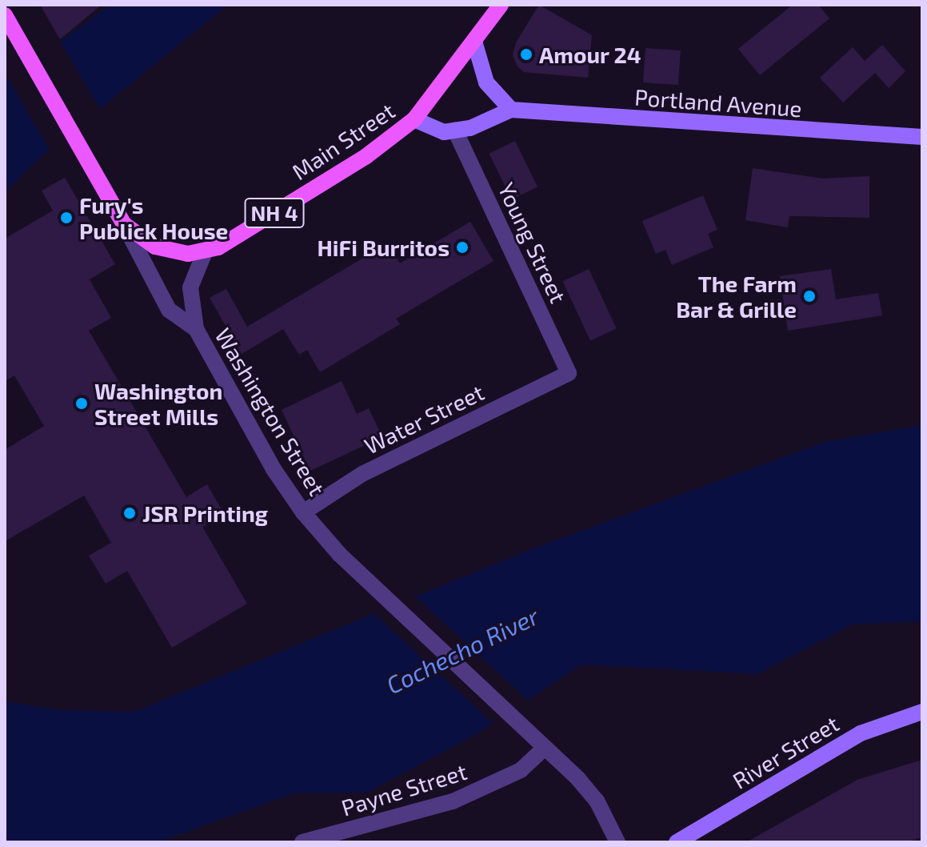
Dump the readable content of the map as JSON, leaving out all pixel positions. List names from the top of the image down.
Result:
{
  "streets": {
    "main road": [
      "Portland Avenue",
      "Main Street",
      "NH 4",
      "Washington Street",
      "River Street"
    ],
    "street": ["Young Street", "Water Street", "Payne Street"]
  },
  "crossings": [
    ["Portland Avenue", "Young Street"],
    ["Young Street", "Water Street"],
    ["Washington Street", "Water Street"],
    ["Washington Street", "Payne Street"]
  ],
  "water": ["Cochecho River"],
  "places": [
    "Amour 24",
    "Fury's Publick House",
    "HiFi Burritos",
    "The Farm Bar & Grille",
    "Washington Street Mills",
    "JSR Printing"
  ]
}
